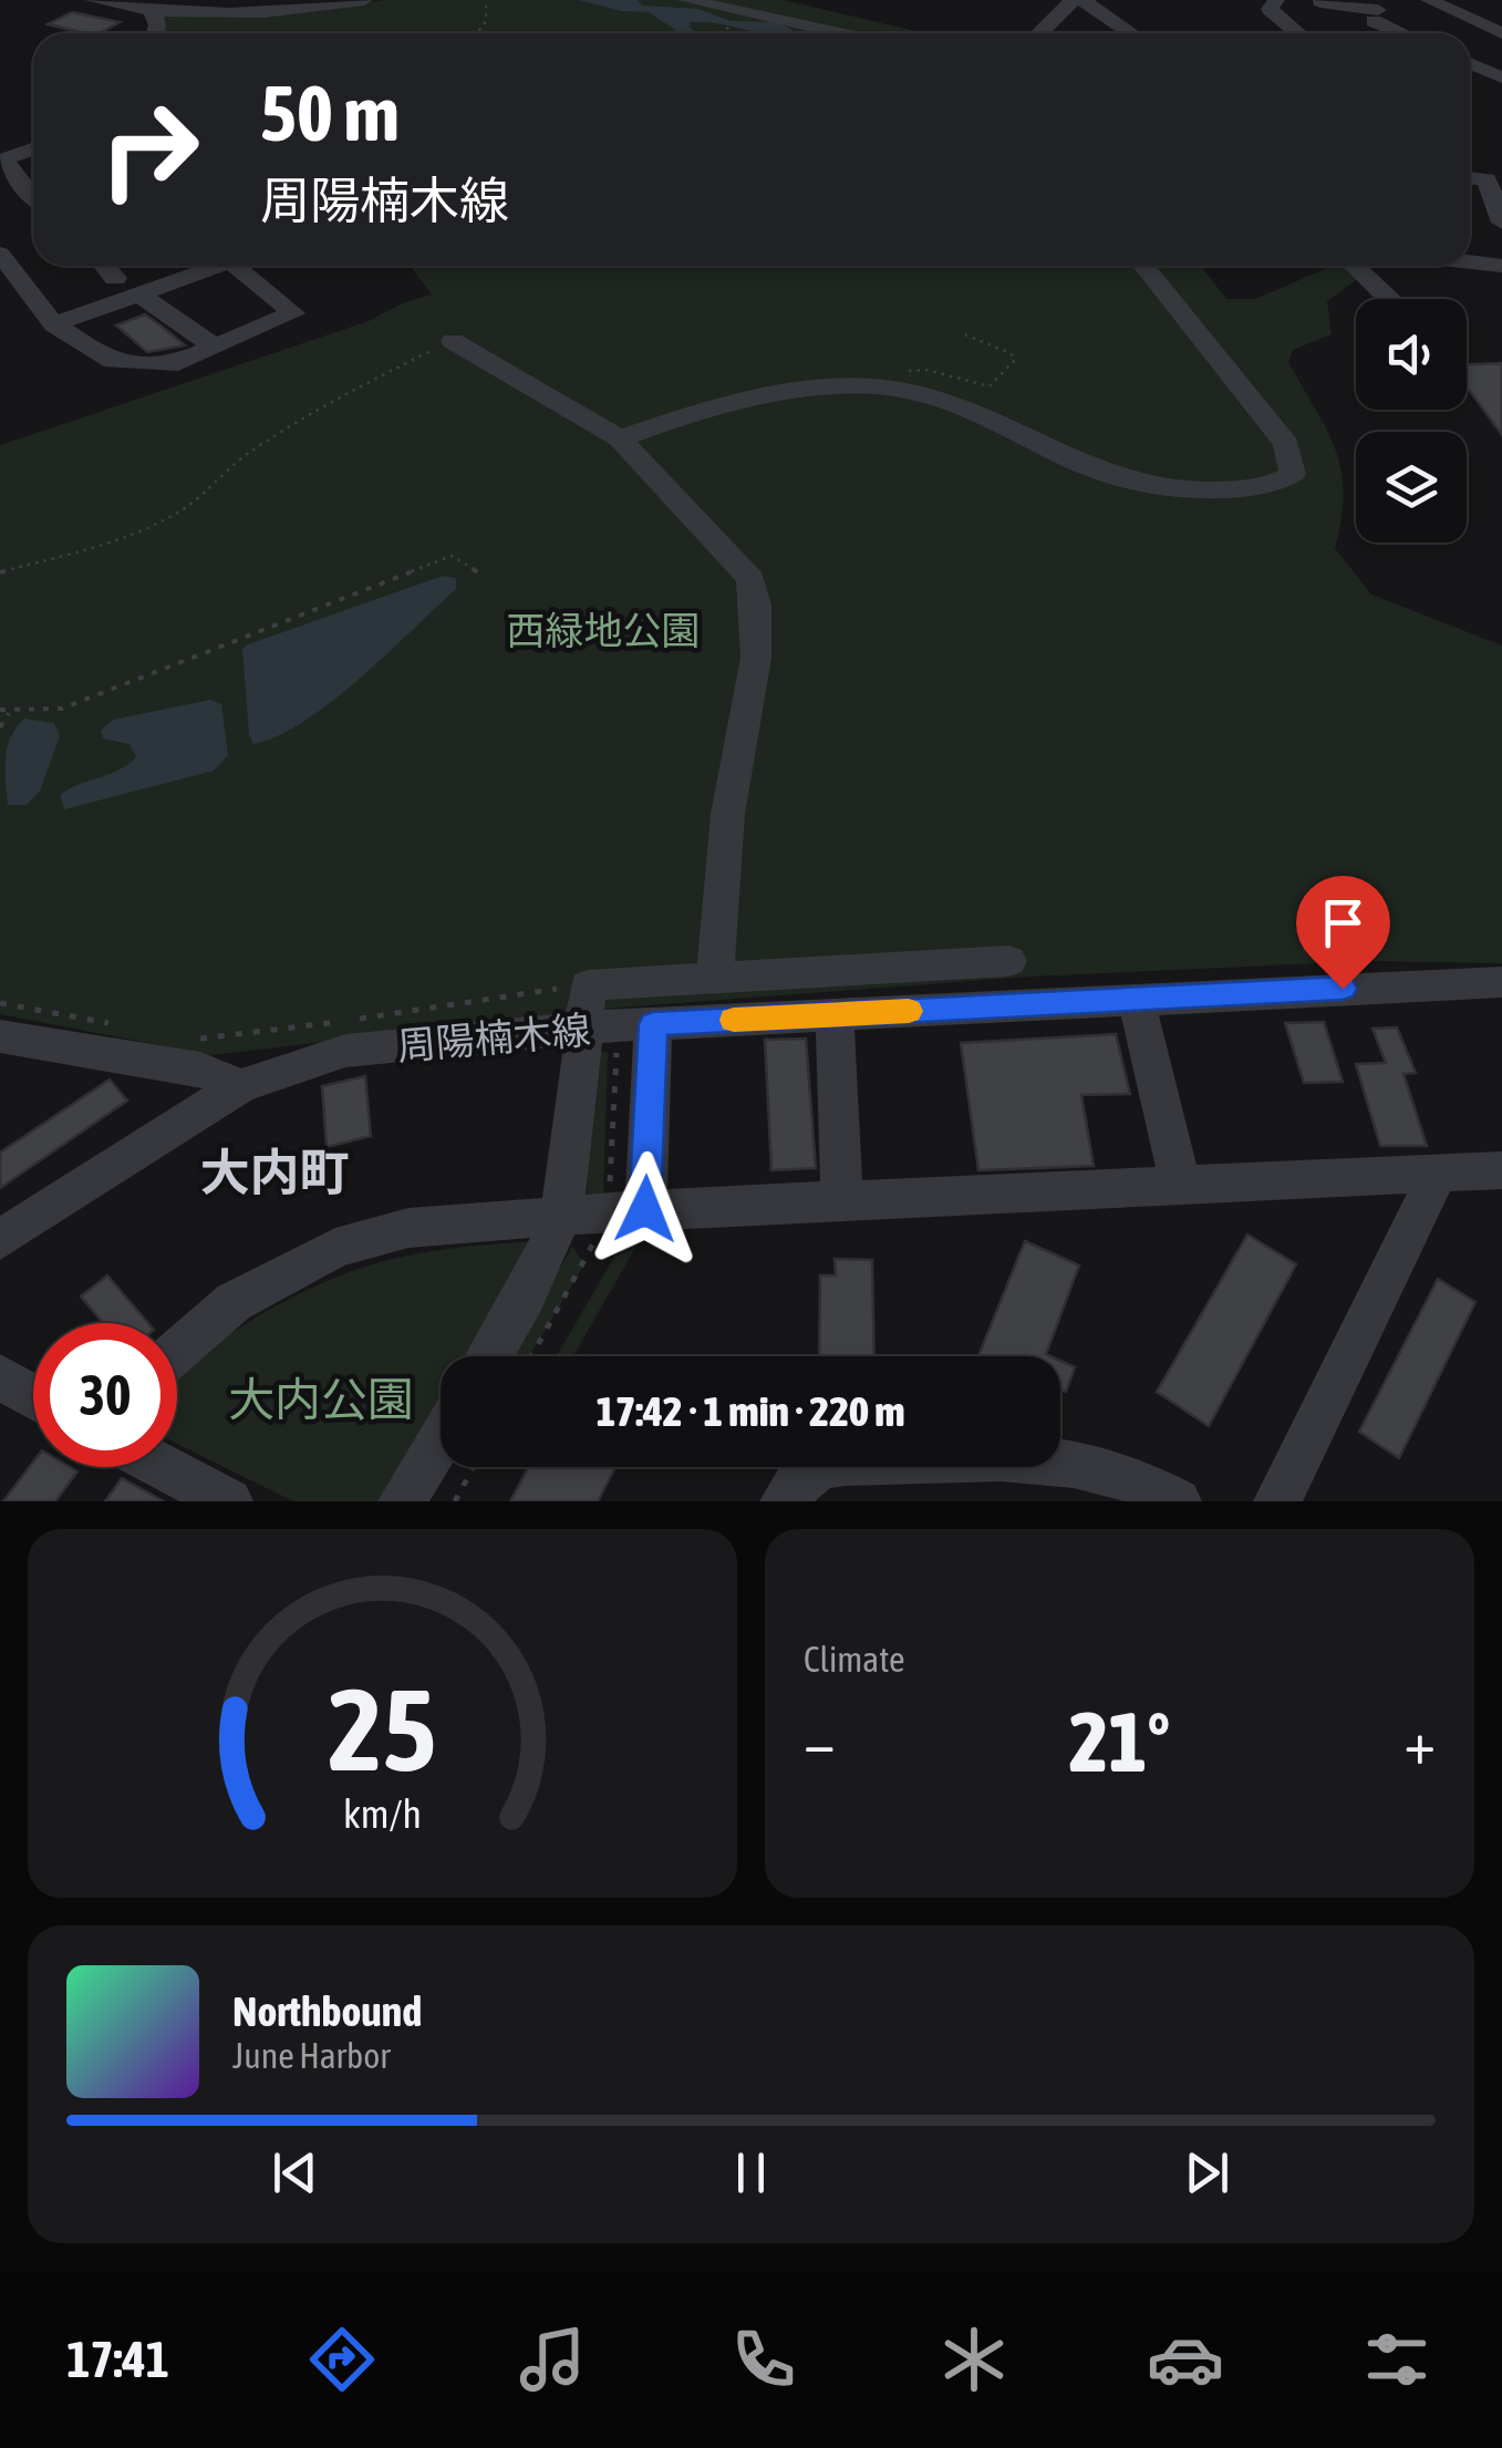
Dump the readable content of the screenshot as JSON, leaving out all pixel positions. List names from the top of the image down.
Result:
{
  "streets": {
    "street": ["周陽楠木線"]
  },
  "districts": ["大内町"],
  "parks": ["西緑地公園", "大内公園"],
  "page": {
    "turn": ["50 m", "周陽楠木線"],
    "limit": "30",
    "trip": "17:42 · 1 min · 220 m",
    "tile": "Climate",
    "heat": ["−", "21°", "+"],
    "song": ["Northbound", "June Harbor"],
    "tabs": "17:41",
    "gauge": ["25", "km/h"]
  }
}
